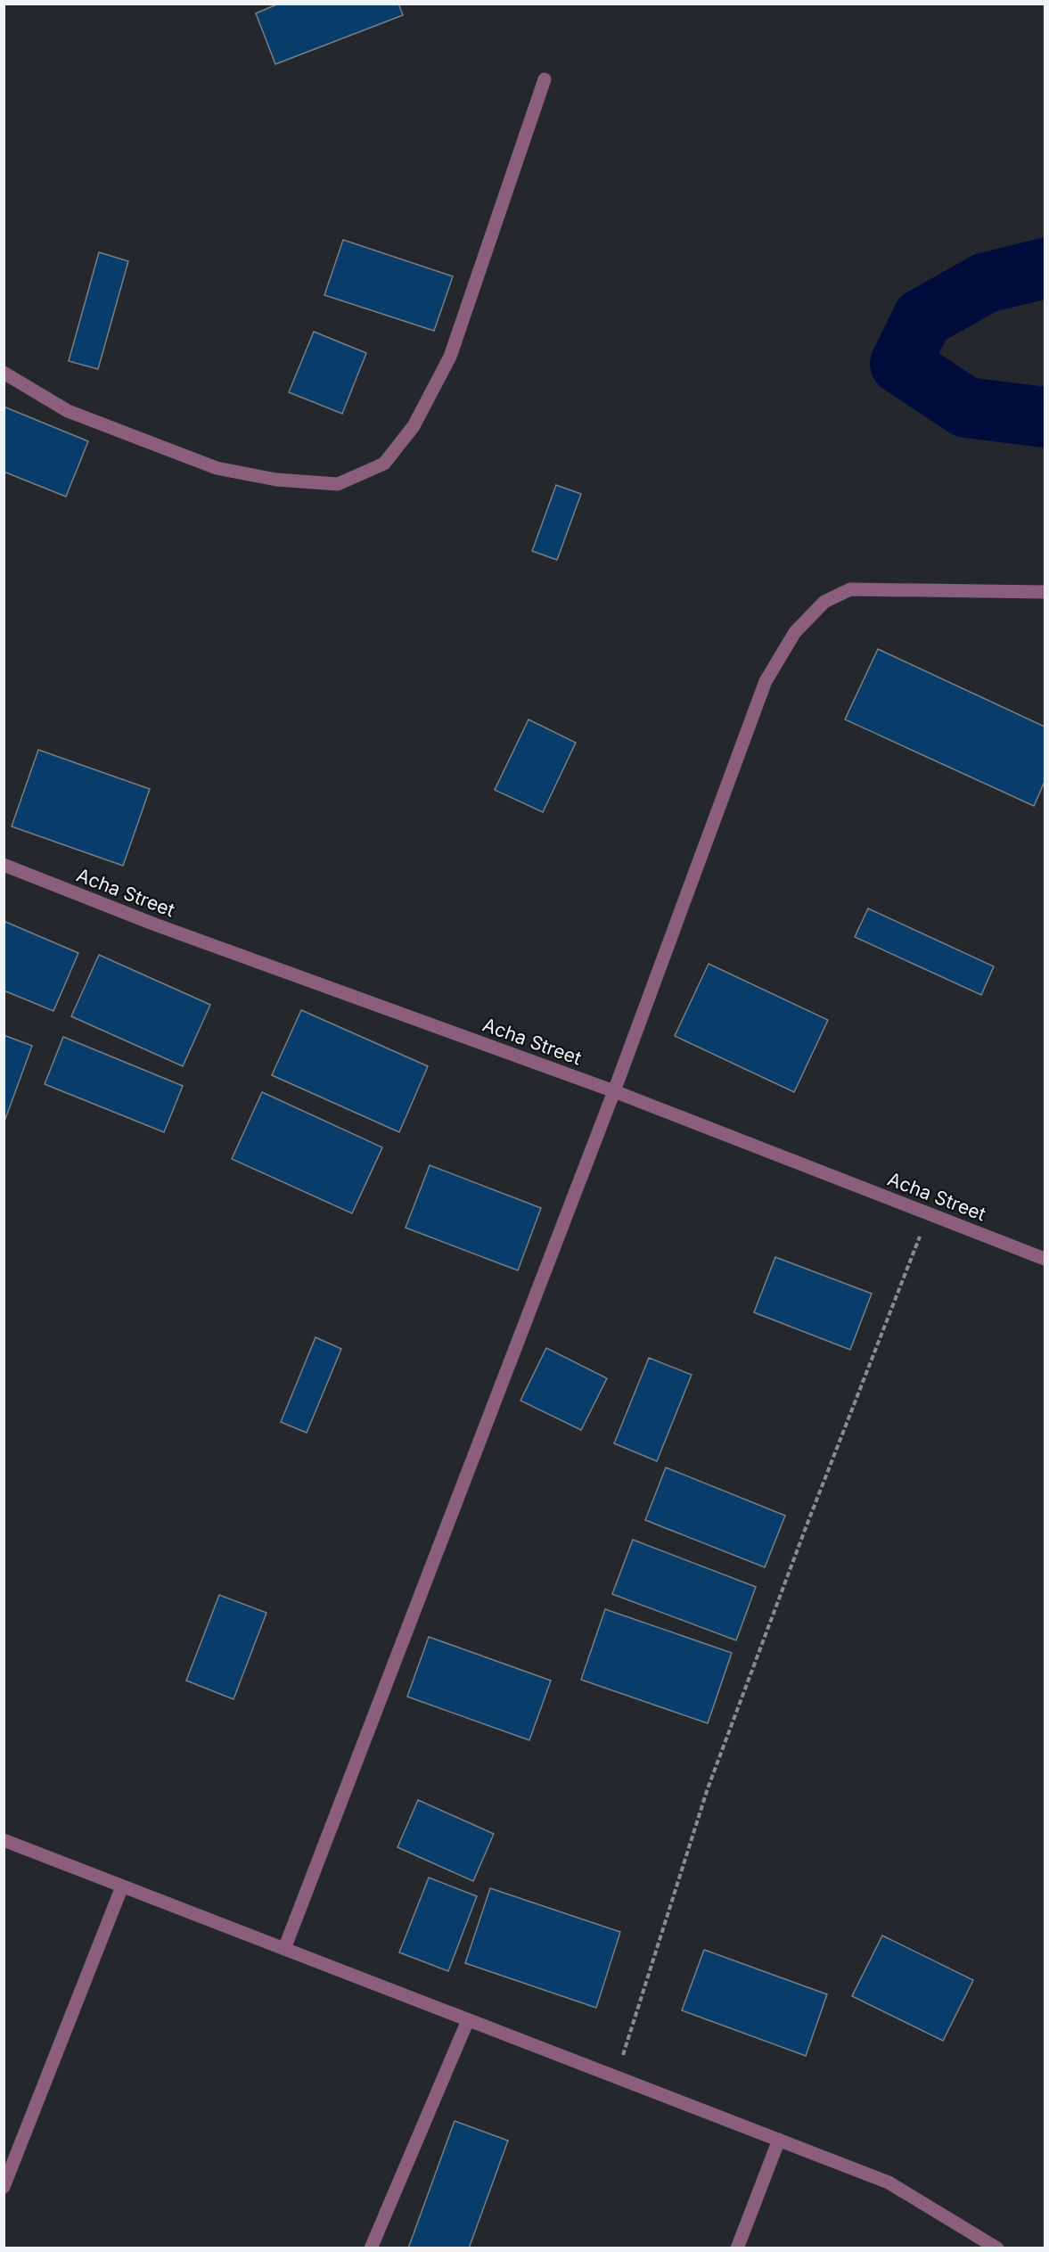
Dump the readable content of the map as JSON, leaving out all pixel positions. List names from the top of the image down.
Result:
{
  "streets": {
    "street": ["Acha Street"]
  }
}
